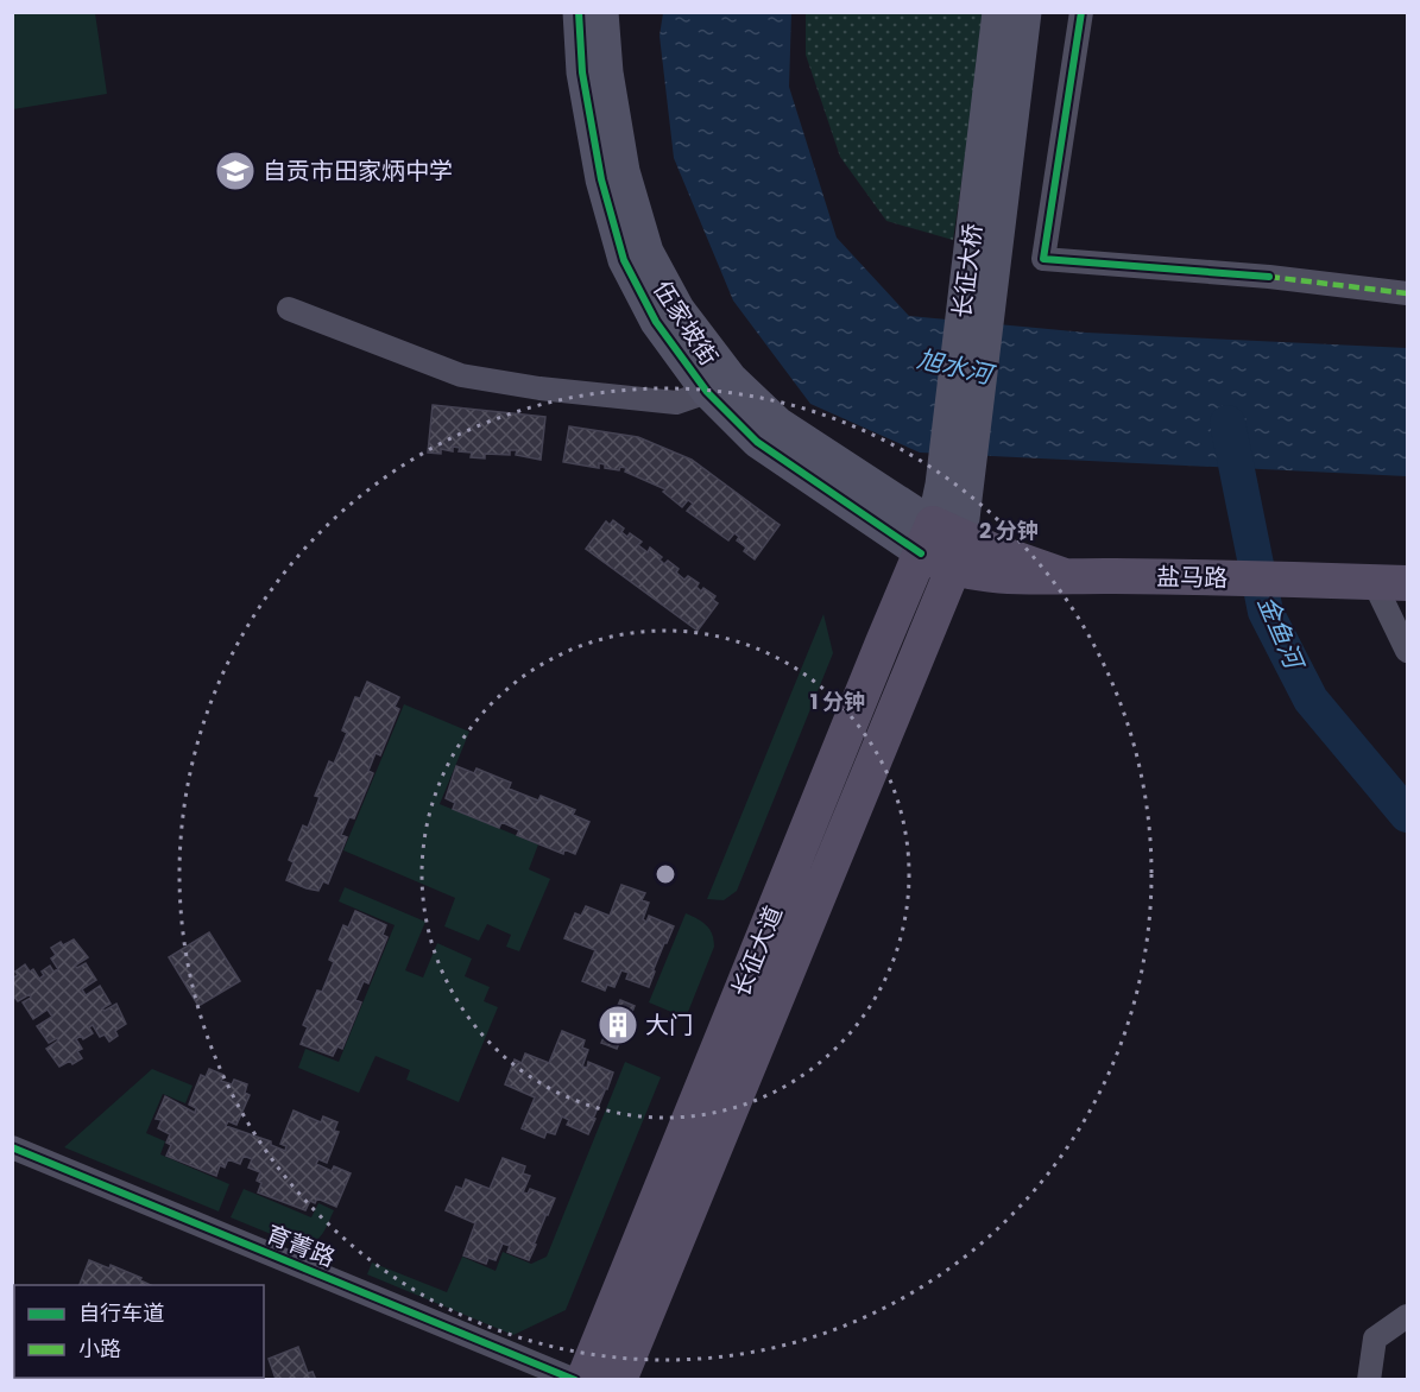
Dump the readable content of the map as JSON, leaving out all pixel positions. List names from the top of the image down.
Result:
{
  "streets": {
    "main road": ["盐马路", "长征大道"],
    "street": ["长征大桥", "伍家坡街", "育菁路"]
  },
  "crossings": [
    ["长征大桥", "伍家坡街"],
    ["长征大桥", "盐马路"],
    ["长征大桥", "长征大道"],
    ["伍家坡街", "盐马路"],
    ["伍家坡街", "长征大道"],
    ["盐马路", "长征大道"]
  ],
  "water": ["旭水河", "金鱼河"],
  "places": {
    "school or university": ["自贡市田家炳中学"],
    "building": ["大门"]
  },
  "legend": ["自行车道", "小路"],
  "rings": ["2 分钟", "1 分钟"]
}
